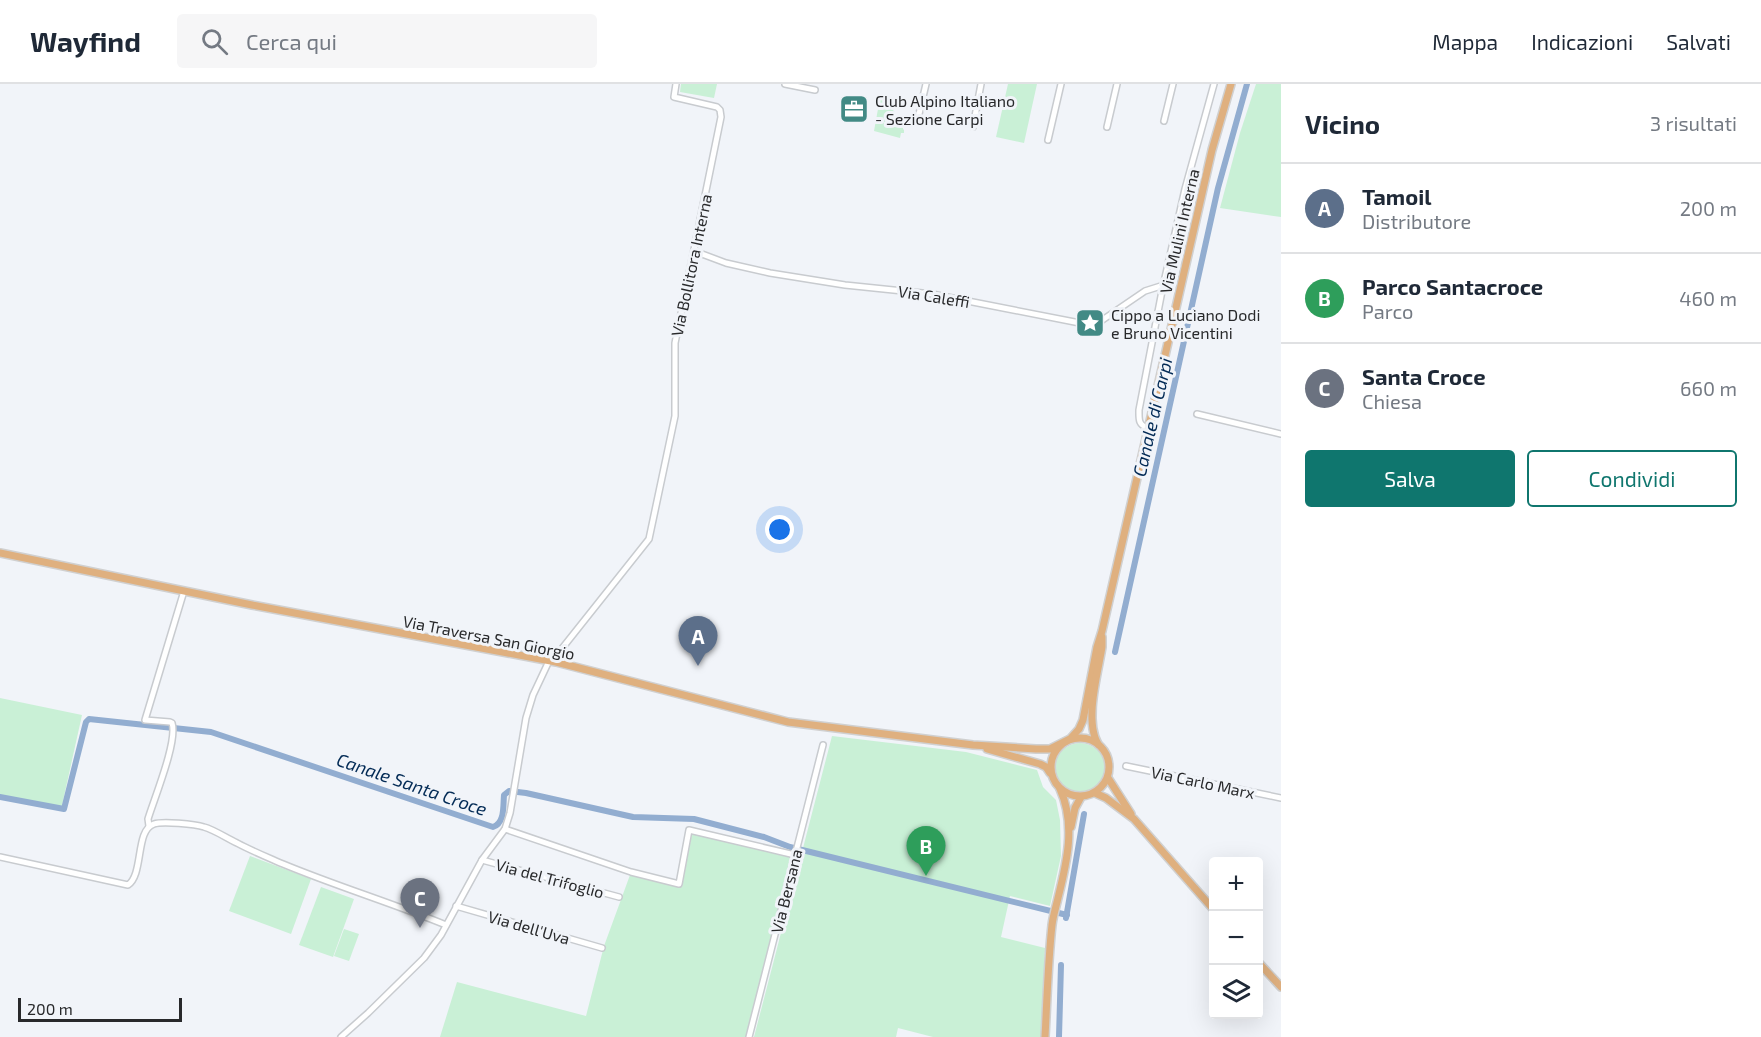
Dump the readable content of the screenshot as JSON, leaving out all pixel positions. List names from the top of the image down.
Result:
{
  "streets": {
    "main road": ["Via Mulini Interna", "Via Traversa San Giorgio"],
    "street": [
      "Via Bollitora Interna",
      "Via Caleffi",
      "Via Carlo Marx",
      "Via del Trifoglio",
      "Via Bersana",
      "Via dell'Uva"
    ]
  },
  "crossings": [
    ["Via Mulini Interna", "Via Traversa San Giorgio"],
    ["Via Bollitora Interna", "Via Caleffi"],
    ["Via Bollitora Interna", "Via Traversa San Giorgio"]
  ],
  "water": ["Canale di Carpi", "Canale Santa Croce"],
  "places": {
    "office": ["Club Alpino Italiano - Sezione Carpi"],
    "place": ["Cippo a Luciano Dodi e Bruno Vicentini"]
  },
  "scale_bar": "200 m",
  "page": {
    "header": "Wayfind",
    "search": "Cerca qui",
    "nav": ["Mappa", "Indicazioni", "Salvati"],
    "heading": ["Vicino", "3 risultati"],
    "list": [
      {
        "mark": "A",
        "name": "Tamoil",
        "note": "Distributore",
        "value": "200 m"
      },
      {
        "mark": "B",
        "name": "Parco Santacroce",
        "note": "Parco",
        "value": "460 m"
      },
      {
        "mark": "C",
        "name": "Santa Croce",
        "note": "Chiesa",
        "value": "660 m"
      }
    ],
    "buttons": ["Salva", "Condividi"],
    "pins": ["A", "B", "C"],
    "map_buttons": ["+", "−"],
    "scale": "200 m"
  }
}
